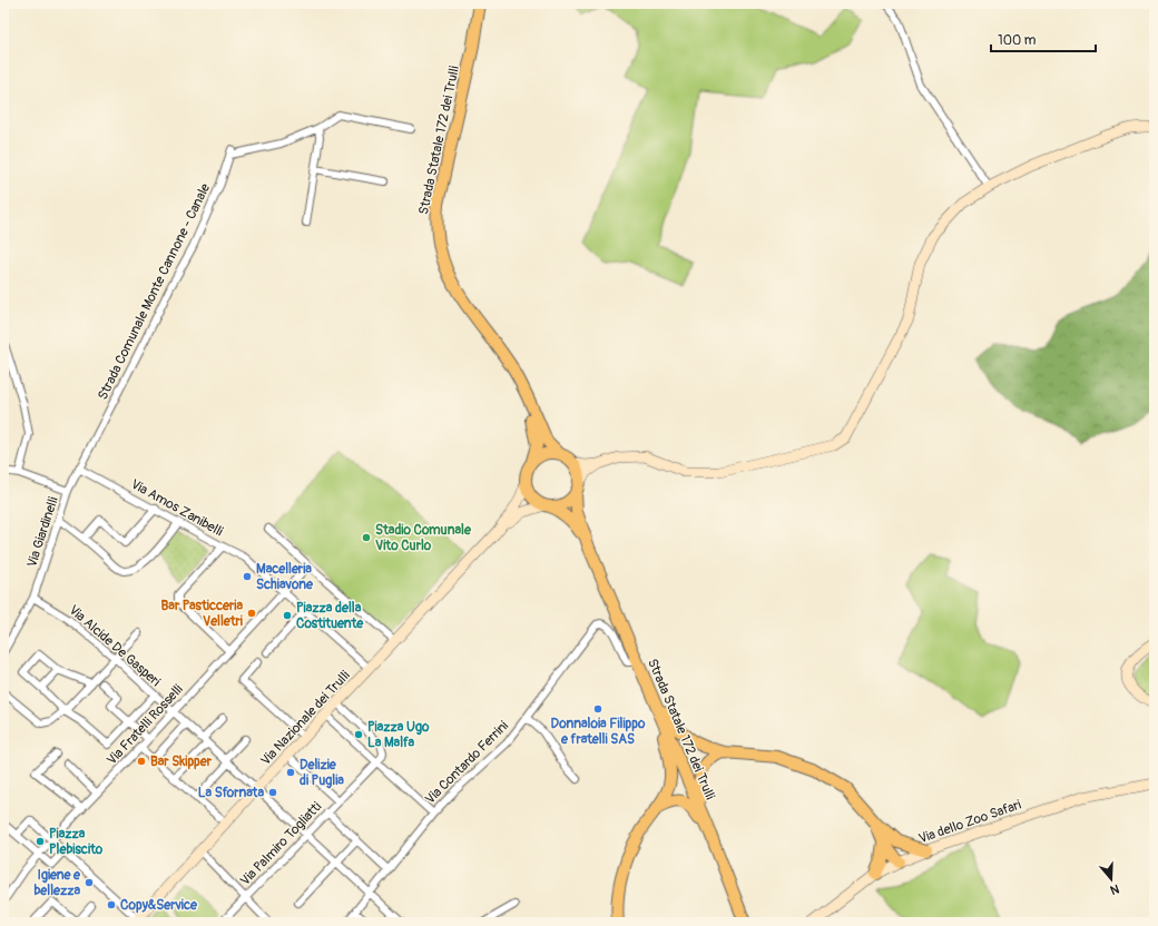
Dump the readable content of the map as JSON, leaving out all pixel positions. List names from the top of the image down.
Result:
{
  "streets": {
    "main road": ["Strada Statale 172 dei Trulli"],
    "street": [
      "Strada Comunale Monte Cannone - Canale",
      "Via Amos Zanibelli",
      "Via Giardinelli",
      "Via Alcide De Gasperi",
      "Via Nazionale dei Trulli",
      "Via Fratelli Rosselli",
      "Via Contardo Ferrini",
      "Via dello Zoo Safari",
      "Via Palmiro Togliatti"
    ]
  },
  "crossings": [
    ["Strada Statale 172 dei Trulli", "Via Nazionale dei Trulli"],
    ["Strada Statale 172 dei Trulli", "Via Contardo Ferrini"],
    ["Strada Comunale Monte Cannone - Canale", "Via Giardinelli"],
    ["Via Amos Zanibelli", "Via Giardinelli"],
    ["Via Amos Zanibelli", "Via Fratelli Rosselli"],
    ["Via Giardinelli", "Via Alcide De Gasperi"],
    ["Via Alcide De Gasperi", "Via Nazionale dei Trulli"],
    ["Via Alcide De Gasperi", "Via Fratelli Rosselli"],
    ["Via Alcide De Gasperi", "Via Contardo Ferrini"],
    ["Via Alcide De Gasperi", "Via Palmiro Togliatti"]
  ],
  "places": [
    "Stadio Comunale Vito Curlo",
    "Macelleria Schiavone",
    "Bar Pasticceria Velletri",
    "Piazza della Costituente",
    "Donnaloia Filippo e fratelli SAS",
    "Piazza Ugo La Malfa",
    "Bar Skipper",
    "Delizie di Puglia",
    "La Sfornata",
    "Piazza Plebiscito",
    "Igiene e bellezza",
    "Copy&Service"
  ],
  "scale_bar": "100 m",
  "north": "bottom"
}
